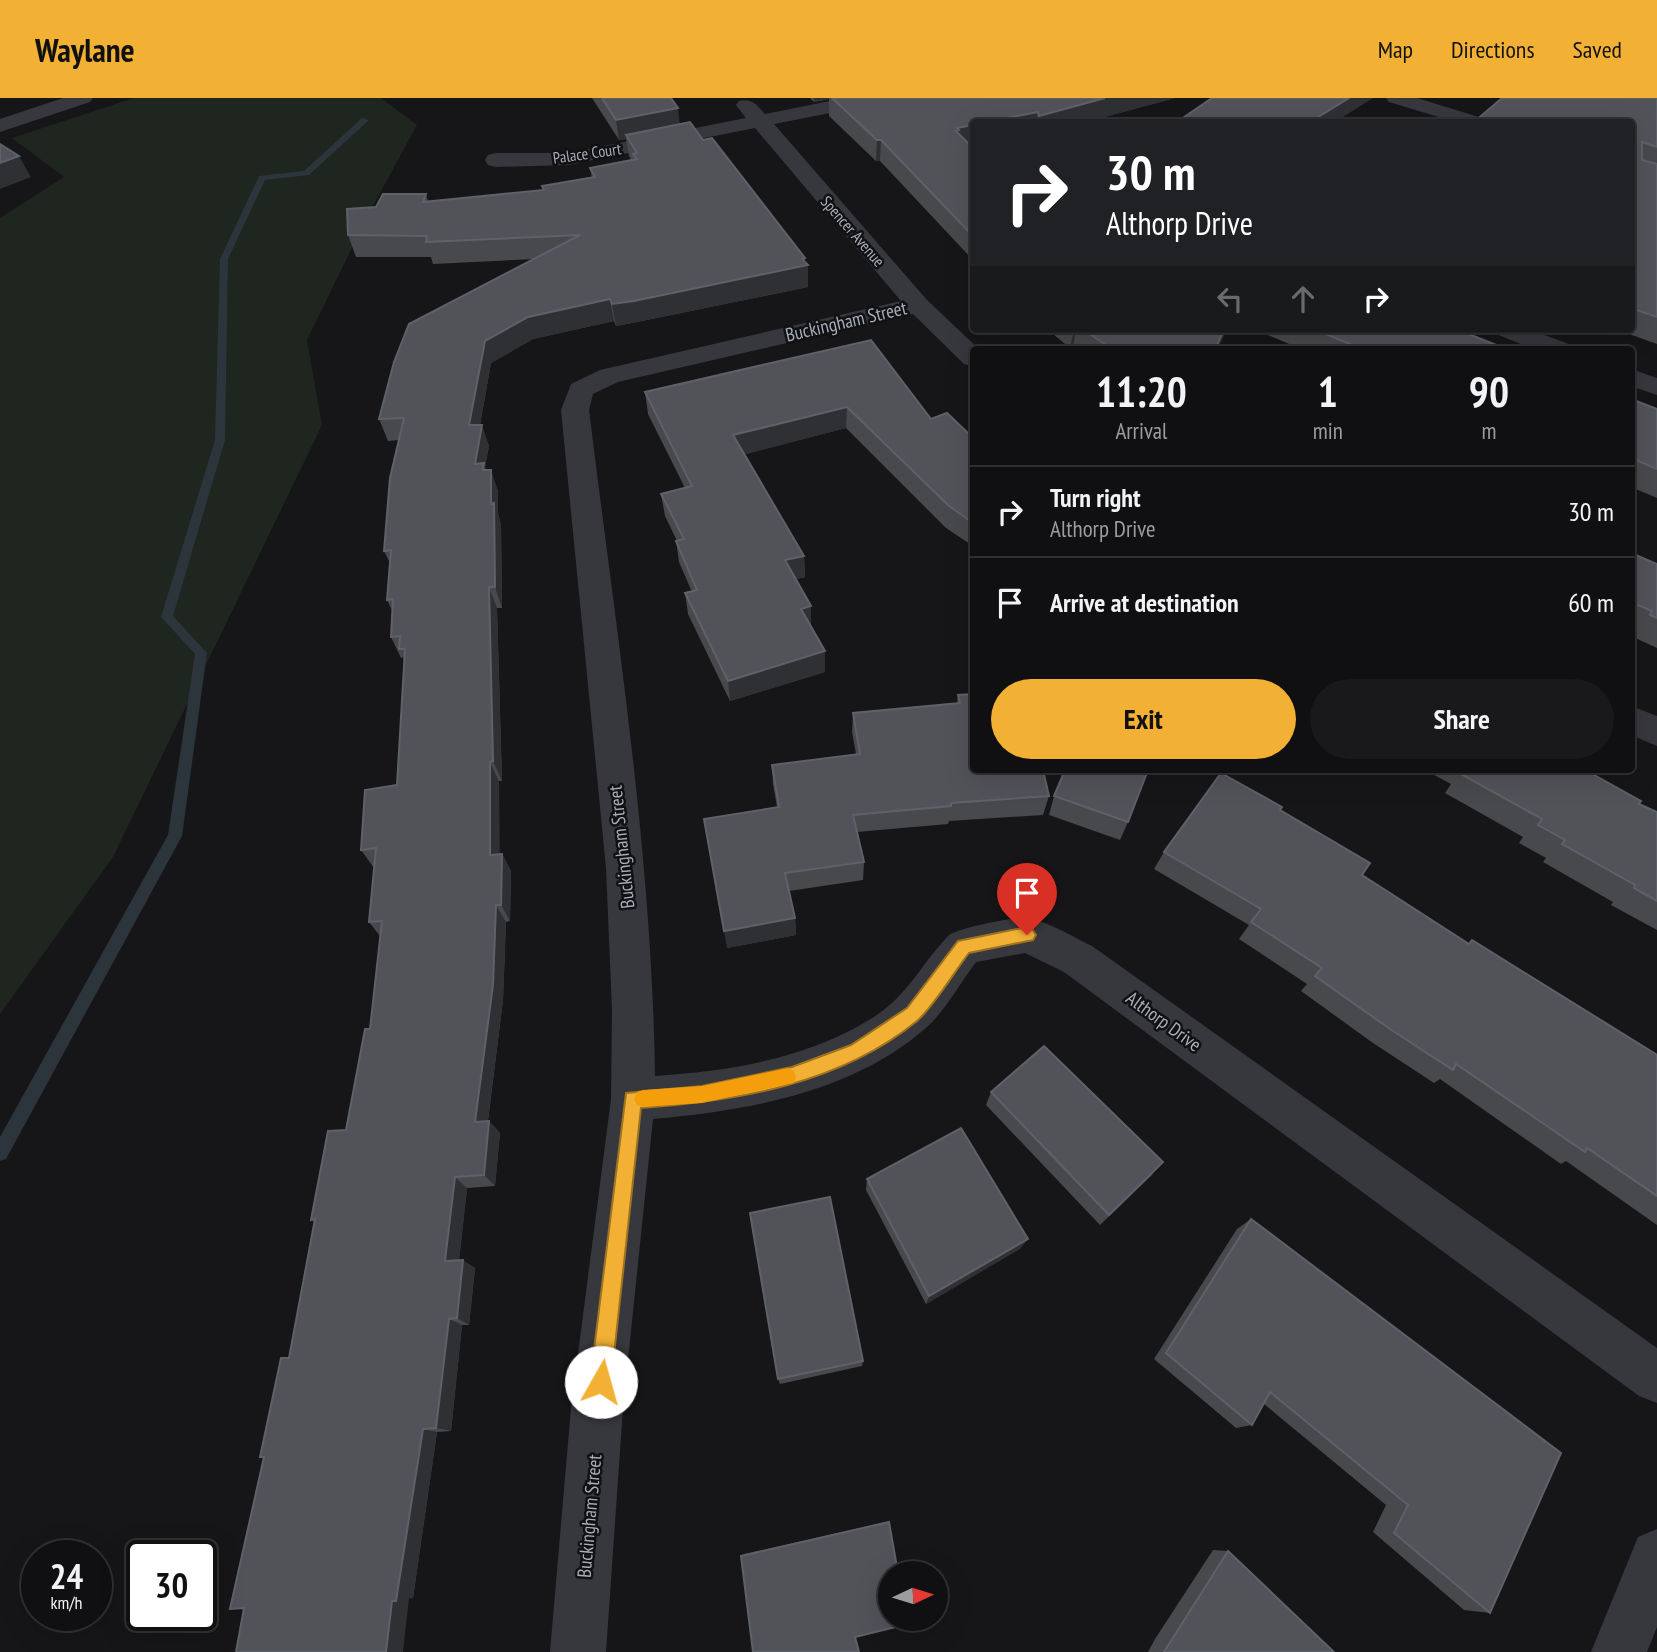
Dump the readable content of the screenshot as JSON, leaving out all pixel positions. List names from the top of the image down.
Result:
{
  "streets": {
    "street": [
      "Palace Court",
      "Spencer Avenue",
      "Buckingham Street",
      "Althorp Drive"
    ]
  },
  "crossings": [
    ["Palace Court", "Spencer Avenue"],
    ["Spencer Avenue", "Buckingham Street"],
    ["Buckingham Street", "Althorp Drive"]
  ],
  "north": "right",
  "page": {
    "header": "Waylane",
    "nav": ["Map", "Directions", "Saved"],
    "turn": ["30 m", "Althorp Drive"],
    "eta": [
      "11:20",
      "Arrival",
      "1",
      "min",
      "90",
      "m"
    ],
    "list": [
      {
        "name": "Turn right",
        "note": "Althorp Drive",
        "value": "30 m"
      },
      {
        "name": "Arrive at destination",
        "value": "60 m"
      }
    ],
    "buttons": ["Exit", "Share"],
    "speed": "24 km/h",
    "limit": "30"
  }
}
